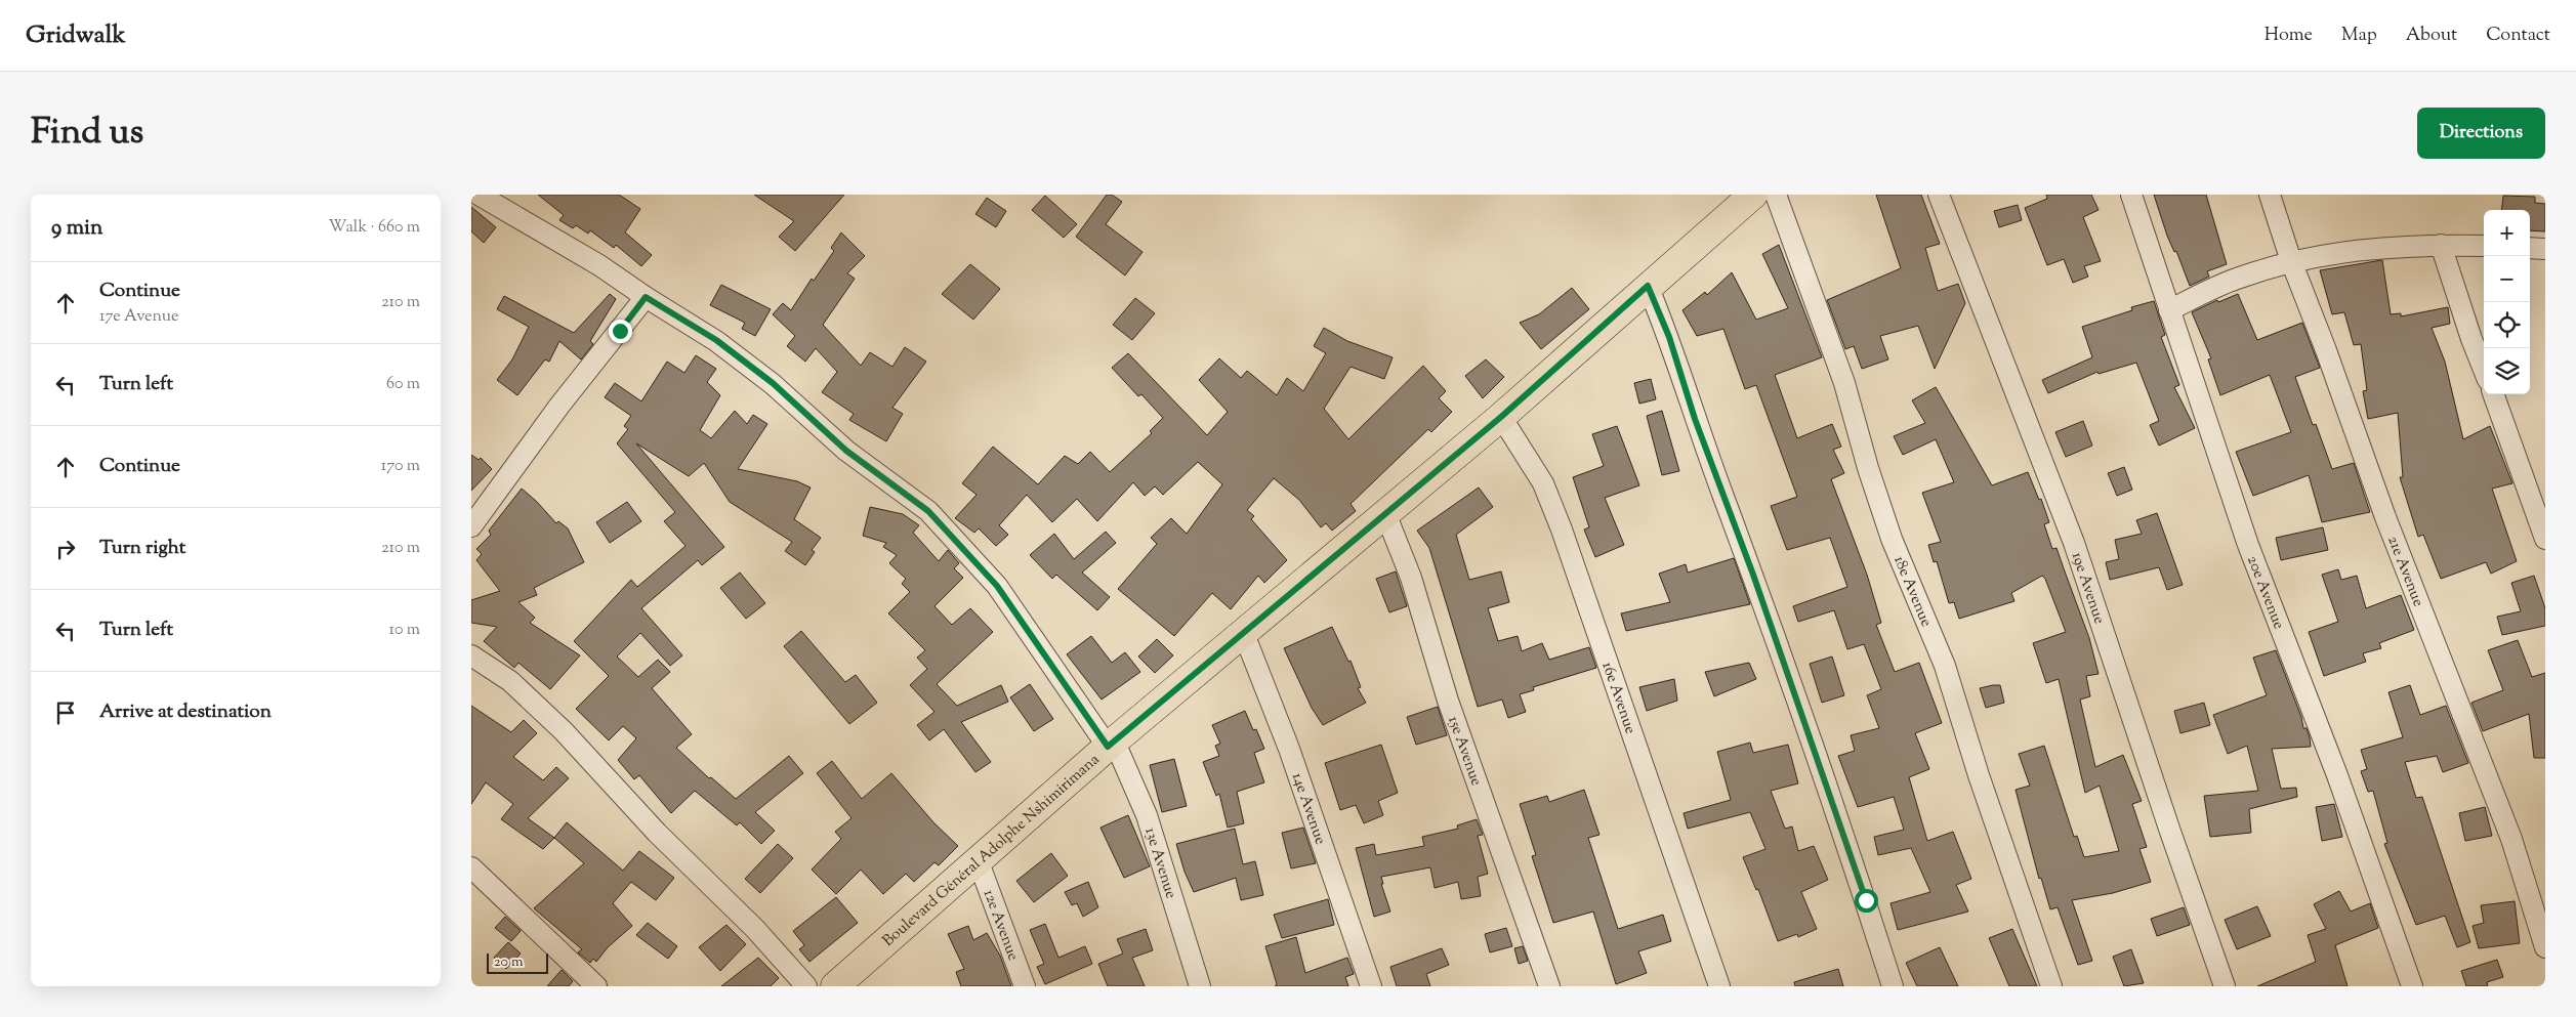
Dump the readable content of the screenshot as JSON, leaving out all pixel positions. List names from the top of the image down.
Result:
{
  "streets": {
    "main road": ["Boulevard Général Adolphe Nshimirimana"],
    "street": [
      "21e Avenue",
      "19e Avenue",
      "18e Avenue",
      "20e Avenue",
      "16e Avenue",
      "15e Avenue",
      "14e Avenue",
      "13e Avenue",
      "12e Avenue"
    ]
  },
  "crossings": [
    ["16e Avenue", "Boulevard Général Adolphe Nshimirimana"],
    ["15e Avenue", "Boulevard Général Adolphe Nshimirimana"],
    ["14e Avenue", "Boulevard Général Adolphe Nshimirimana"],
    ["Boulevard Général Adolphe Nshimirimana", "13e Avenue"],
    ["Boulevard Général Adolphe Nshimirimana", "12e Avenue"]
  ],
  "scale_bar": "20 m",
  "page": {
    "header": "Gridwalk",
    "nav": [
      "Home",
      "Map",
      "About",
      "Contact"
    ],
    "title": "Find us",
    "buttons": "Directions",
    "heading": ["9 min", "Walk · 660 m"],
    "map_buttons": ["+", "−"],
    "list": [
      ["Continue", "17e Avenue", "210 m"],
      ["Turn left", "60 m"],
      ["Continue", "170 m"],
      ["Turn right", "210 m"],
      ["Turn left", "10 m"],
      "Arrive at destination"
    ],
    "scale": "20 m"
  }
}
